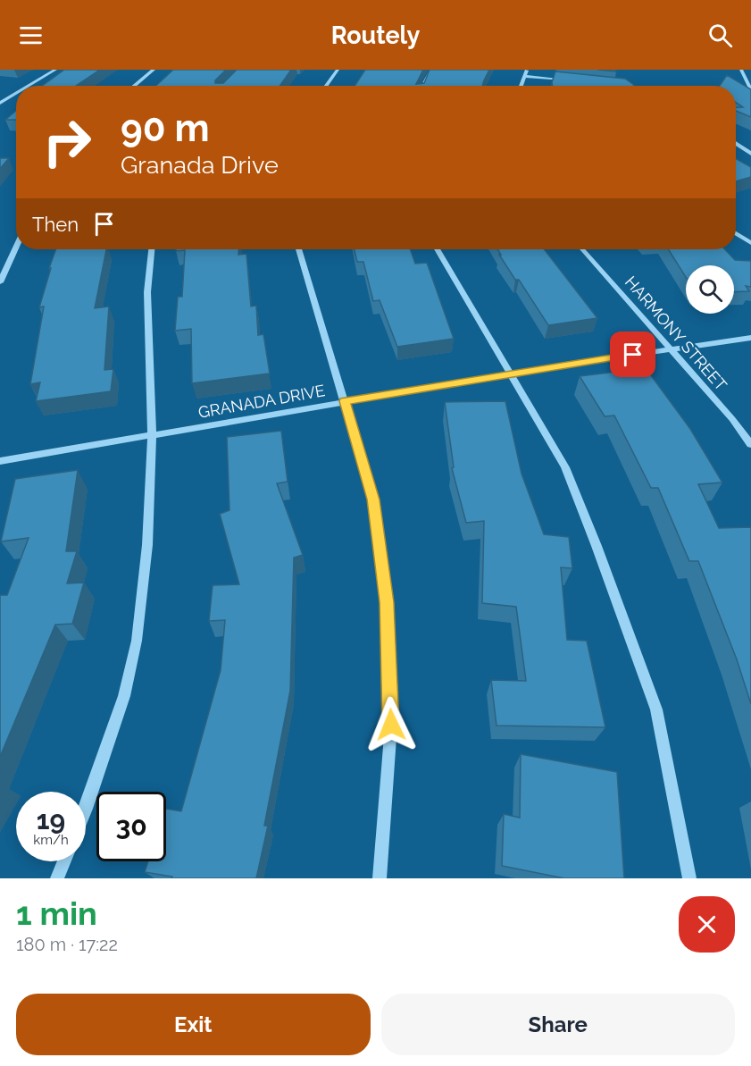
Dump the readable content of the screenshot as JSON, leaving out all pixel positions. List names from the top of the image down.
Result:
{
  "streets": {
    "street": ["HARMONY STREET", "GRANADA DRIVE"]
  },
  "crossings": [
    ["HARMONY STREET", "GRANADA DRIVE"]
  ],
  "page": {
    "header": "Routely",
    "turn": ["90 m", "Granada Drive"],
    "then": "Then",
    "speed": "19 km/h",
    "limit": "30",
    "heading": ["1 min", "180 m · 17:22"],
    "buttons": ["Exit", "Share"]
  }
}
